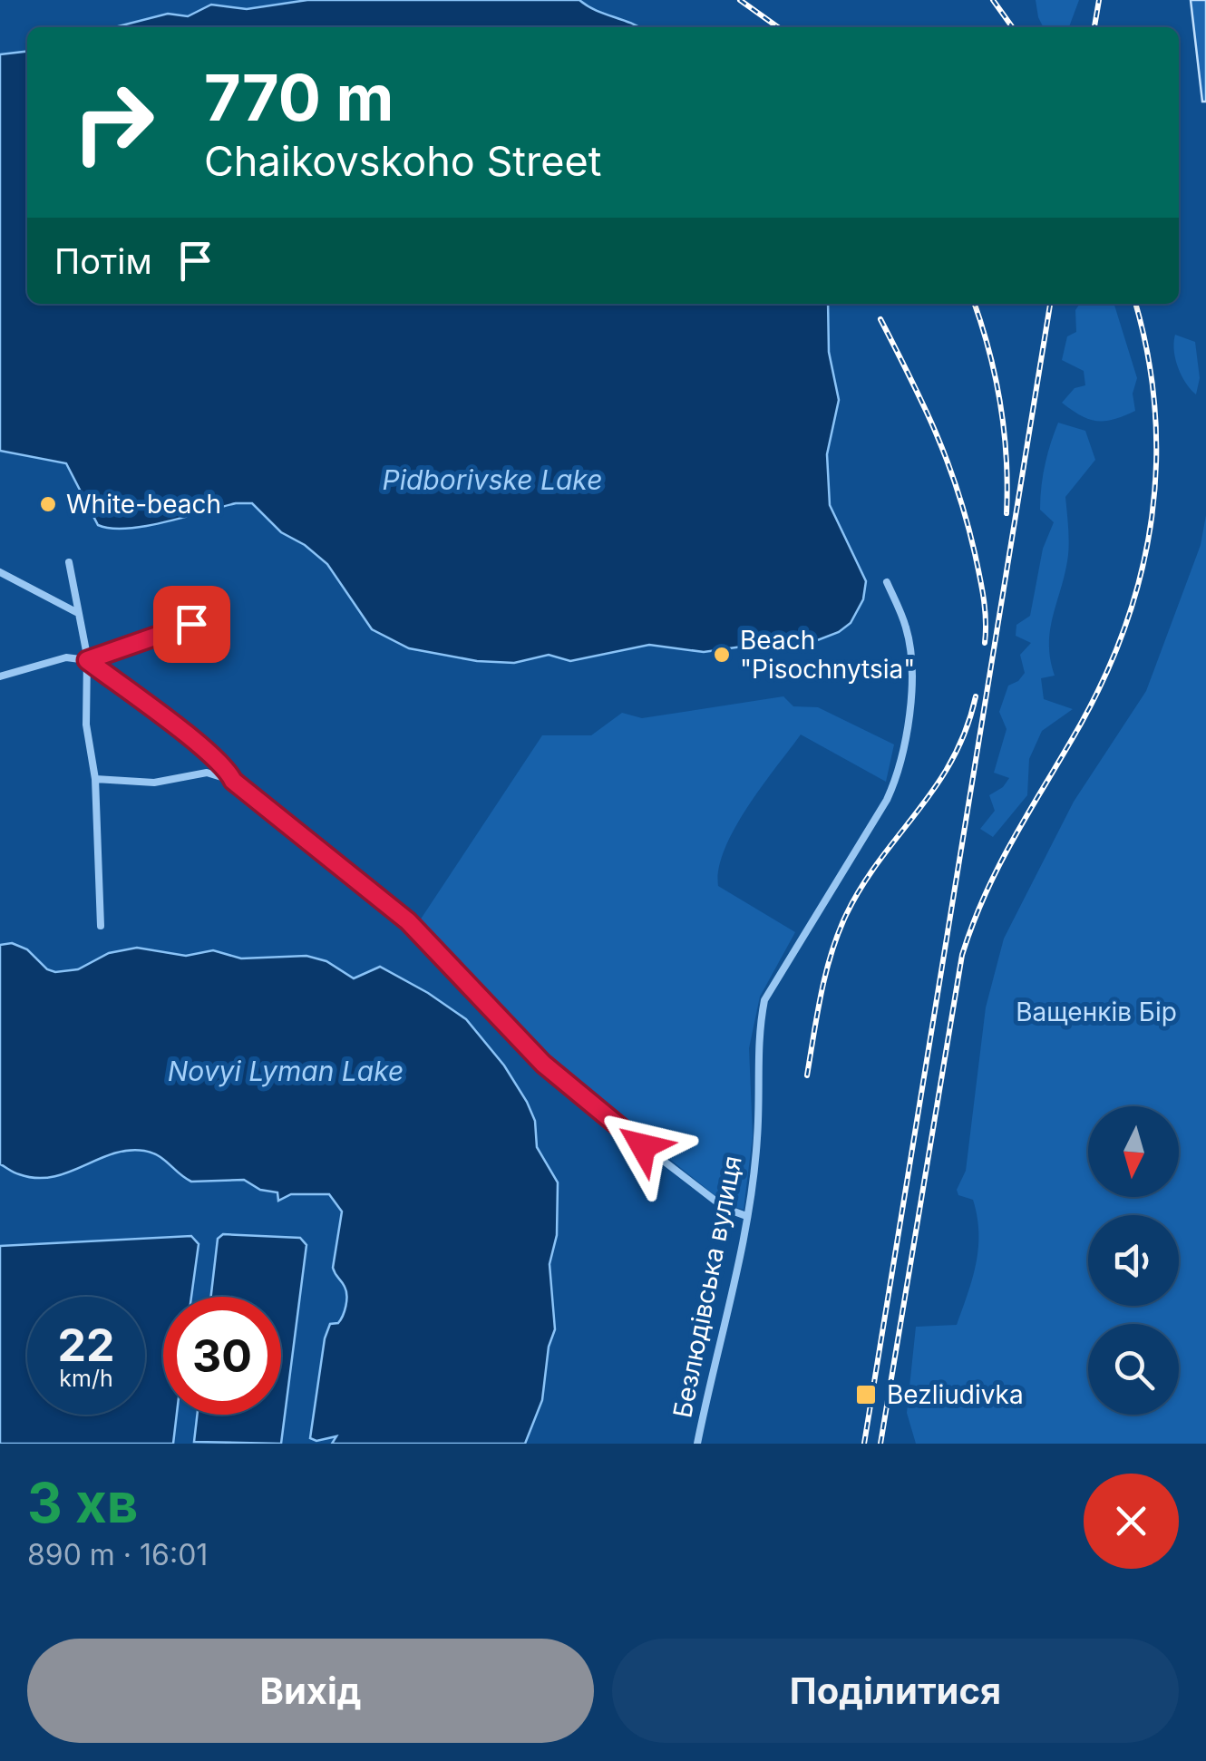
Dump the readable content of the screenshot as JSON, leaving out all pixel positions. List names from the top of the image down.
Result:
{
  "streets": {
    "street": ["Безлюдівська вулиця"]
  },
  "water": ["Pidborivske Lake", "Novyi Lyman Lake"],
  "parks": ["Ващенків Бір"],
  "places": {
    "other": ["White-beach", "Beach \"Pisochnytsia\""],
    "transit": ["Bezliudivka"]
  },
  "north": "bottom",
  "page": {
    "turn": ["770 m", "Chaikovskoho Street"],
    "then": "Потім",
    "speed": "22 km/h",
    "limit": "30",
    "heading": ["3 хв", "890 m · 16:01"],
    "buttons": ["Вихід", "Поділитися"]
  }
}
